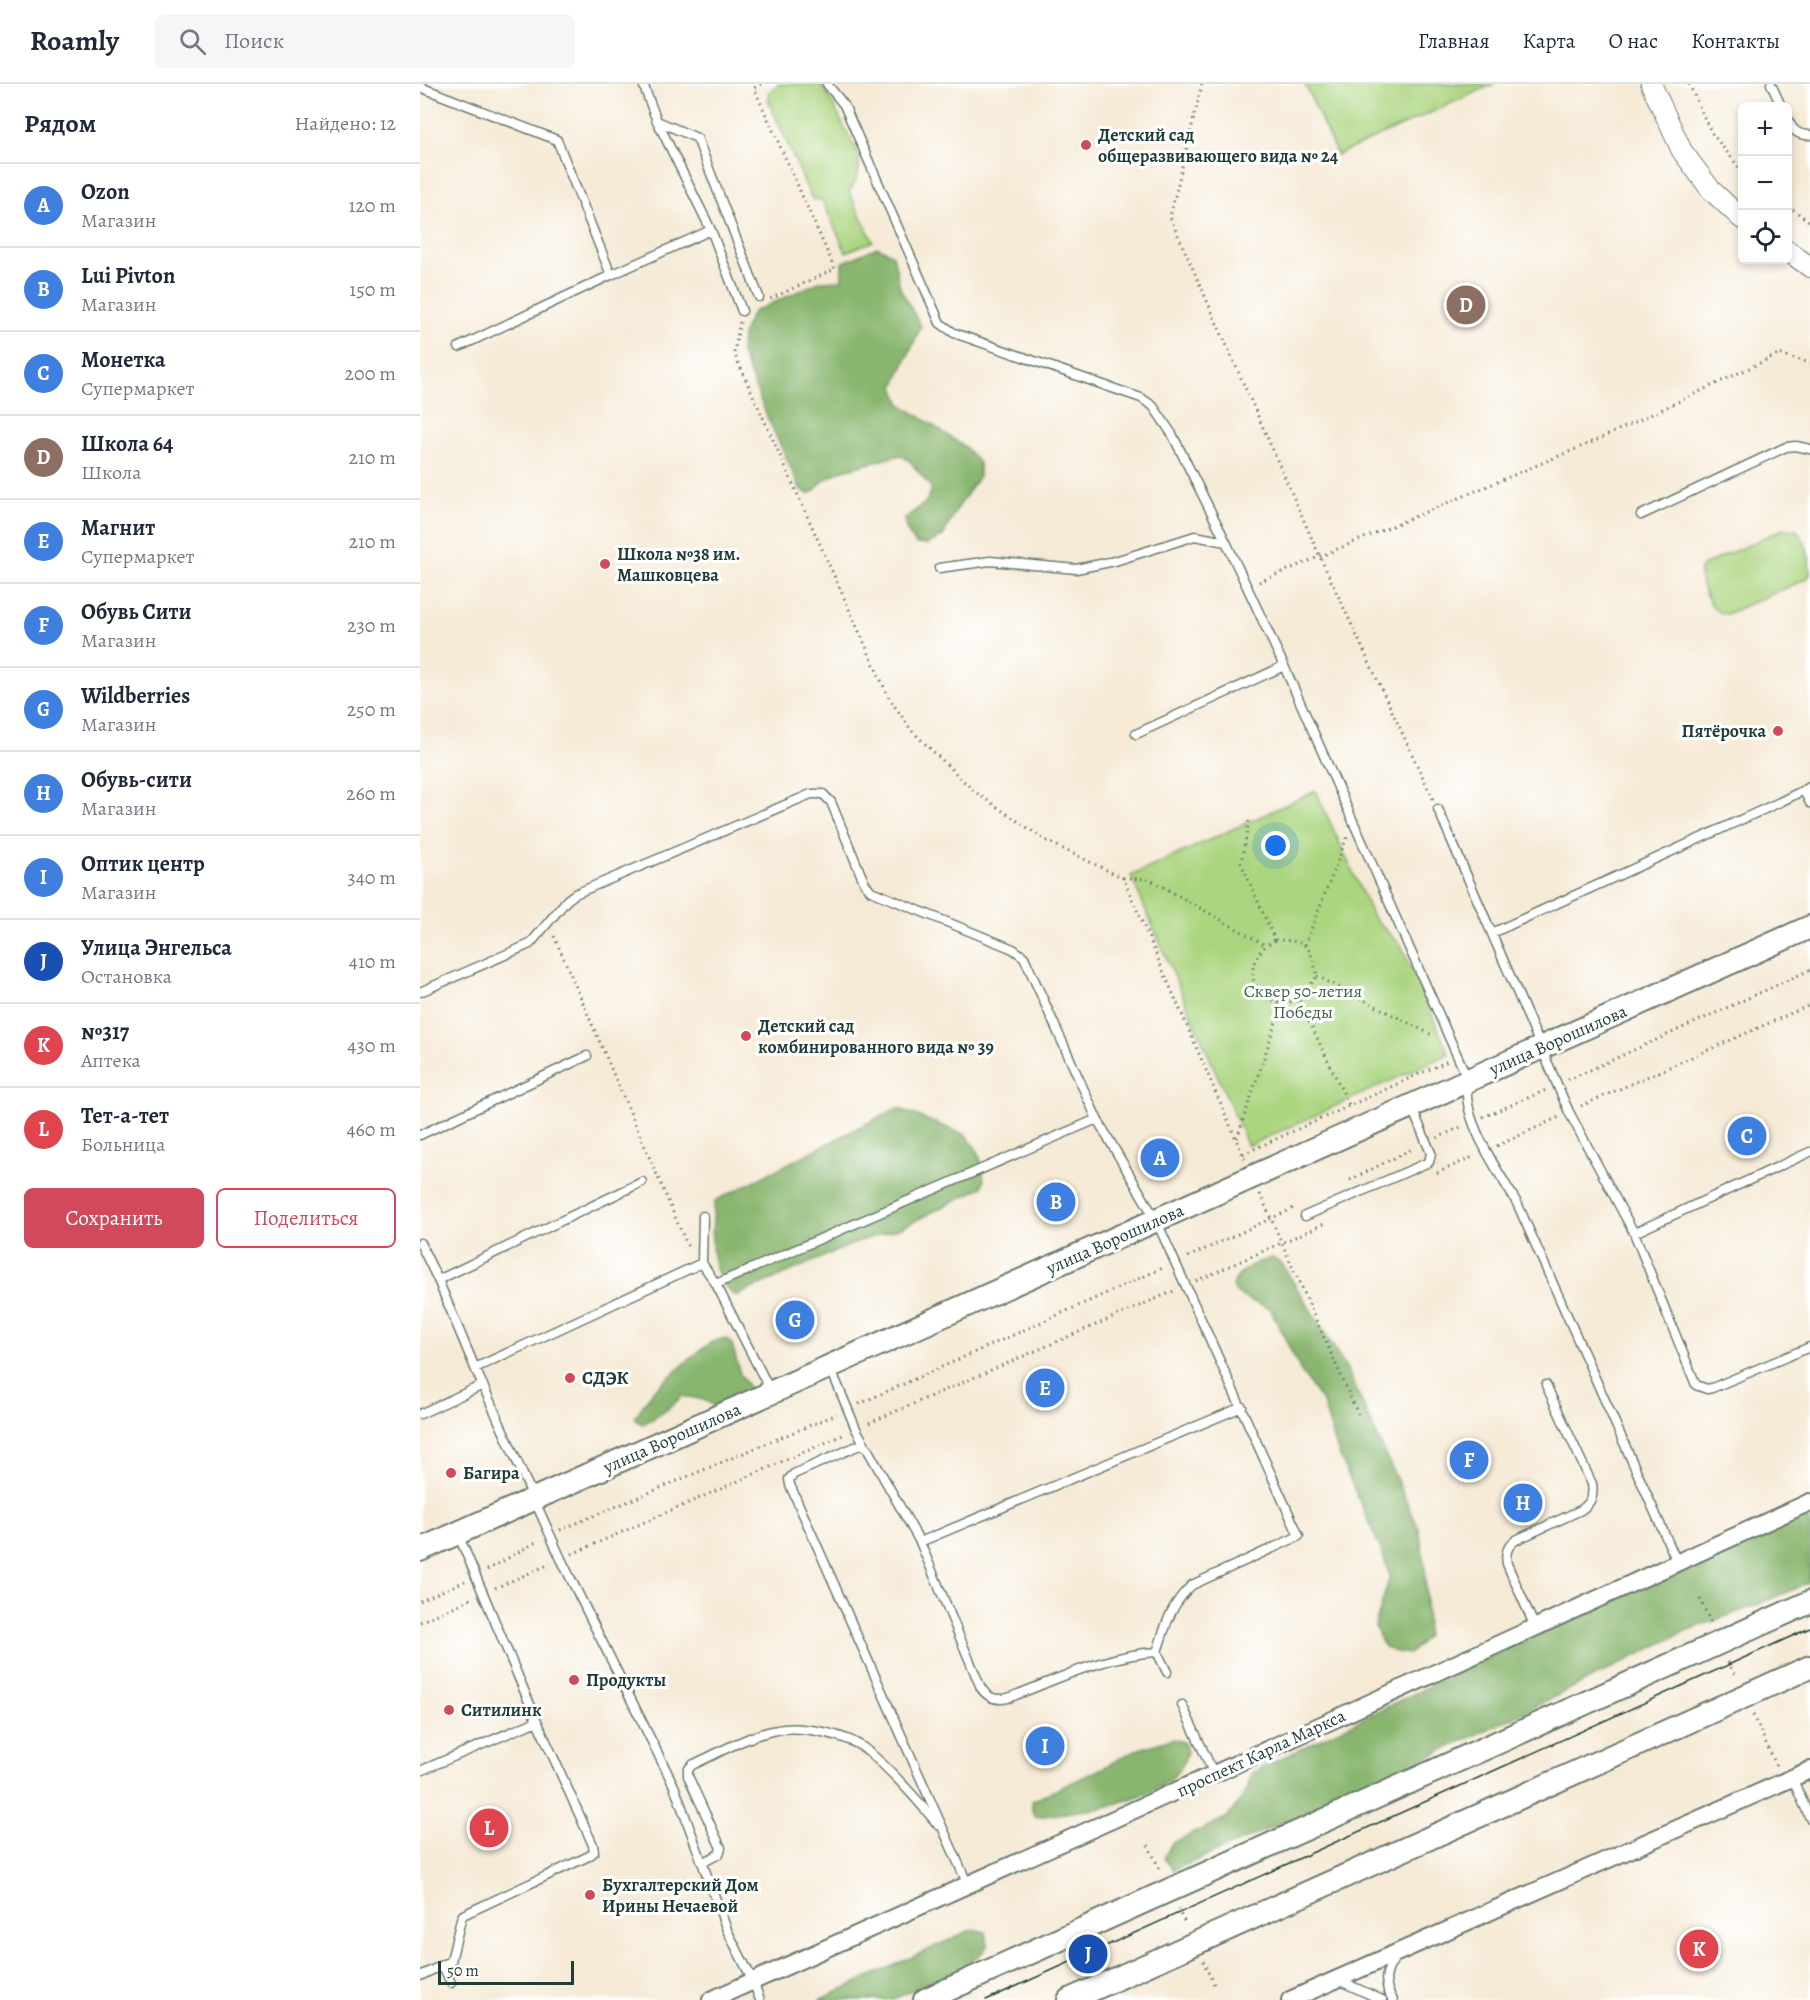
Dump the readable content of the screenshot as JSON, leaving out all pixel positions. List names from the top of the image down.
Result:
{
  "streets": {
    "main road": ["улица Ворошилова"],
    "street": ["проспект Карла Маркса"]
  },
  "parks": ["Сквер 50-летия Победы"],
  "places": [
    "Детский сад общеразвивающего вида № 24",
    "Школа №38 им. Машковцева",
    "Пятёрочка",
    "Детский сад комбинированного вида № 39",
    "СДЭК",
    "Багира",
    "Продукты",
    "Ситилинк",
    "Бухгалтерский Дом Ирины Нечаевой"
  ],
  "scale_bar": "50 m",
  "page": {
    "header": "Roamly",
    "search": "Поиск",
    "nav": [
      "Главная",
      "Карта",
      "О нас",
      "Контакты"
    ],
    "heading": ["Рядом", "Найдено: 12"],
    "map_buttons": ["+", "−"],
    "list": [
      {
        "mark": "A",
        "name": "Ozon",
        "note": "Магазин",
        "value": "120 m"
      },
      {
        "mark": "B",
        "name": "Lui Pivton",
        "note": "Магазин",
        "value": "150 m"
      },
      {
        "mark": "C",
        "name": "Монетка",
        "note": "Супермаркет",
        "value": "200 m"
      },
      {
        "mark": "D",
        "name": "Школа 64",
        "note": "Школа",
        "value": "210 m"
      },
      {
        "mark": "E",
        "name": "Магнит",
        "note": "Супермаркет",
        "value": "210 m"
      },
      {
        "mark": "F",
        "name": "Обувь Сити",
        "note": "Магазин",
        "value": "230 m"
      },
      {
        "mark": "G",
        "name": "Wildberries",
        "note": "Магазин",
        "value": "250 m"
      },
      {
        "mark": "H",
        "name": "Обувь-сити",
        "note": "Магазин",
        "value": "260 m"
      },
      {
        "mark": "I",
        "name": "Оптик центр",
        "note": "Магазин",
        "value": "340 m"
      },
      {
        "mark": "J",
        "name": "Улица Энгельса",
        "note": "Остановка",
        "value": "410 m"
      },
      {
        "mark": "K",
        "name": "№317",
        "note": "Аптека",
        "value": "430 m"
      },
      {
        "mark": "L",
        "name": "Тет-а-тет",
        "note": "Больница",
        "value": "460 m"
      }
    ],
    "pins": [
      "D",
      "C",
      "A",
      "B",
      "G",
      "E",
      "F",
      "H",
      "I",
      "L",
      "K",
      "J"
    ],
    "buttons": ["Сохранить", "Поделиться"],
    "scale": "50 m"
  }
}
